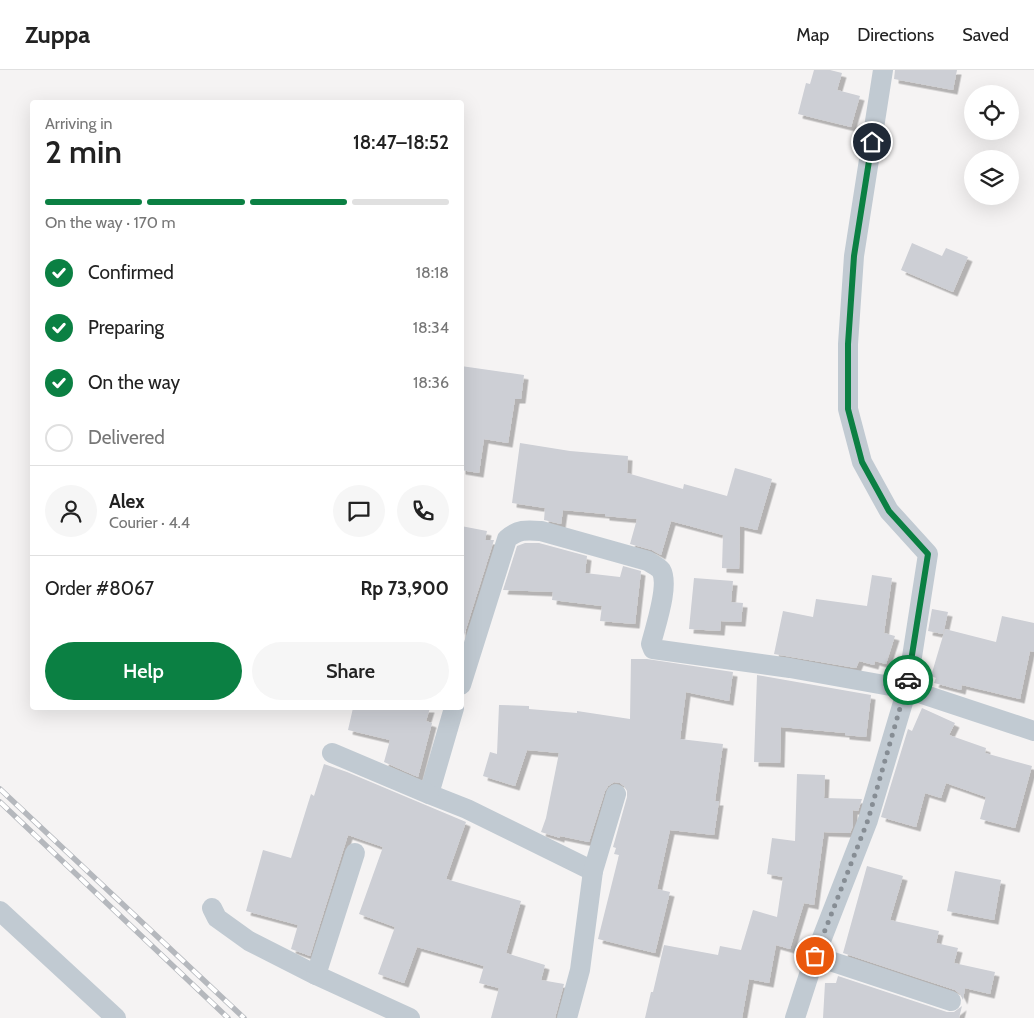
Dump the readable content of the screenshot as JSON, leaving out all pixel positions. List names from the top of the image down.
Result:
{
  "page": {
    "header": "Zuppa",
    "nav": ["Map", "Directions", "Saved"],
    "heading": ["2 min", "Arriving in", "18:47–18:52"],
    "panel": [
      "Alex",
      "Courier · 4.4",
      "Order #8067",
      "Rp 73,900"
    ],
    "bar": "On the way · 170 m",
    "list": [
      ["Confirmed", "18:18"],
      ["Preparing", "18:34"],
      ["On the way", "18:36"],
      "Delivered"
    ],
    "buttons": ["Help", "Share"]
  }
}
